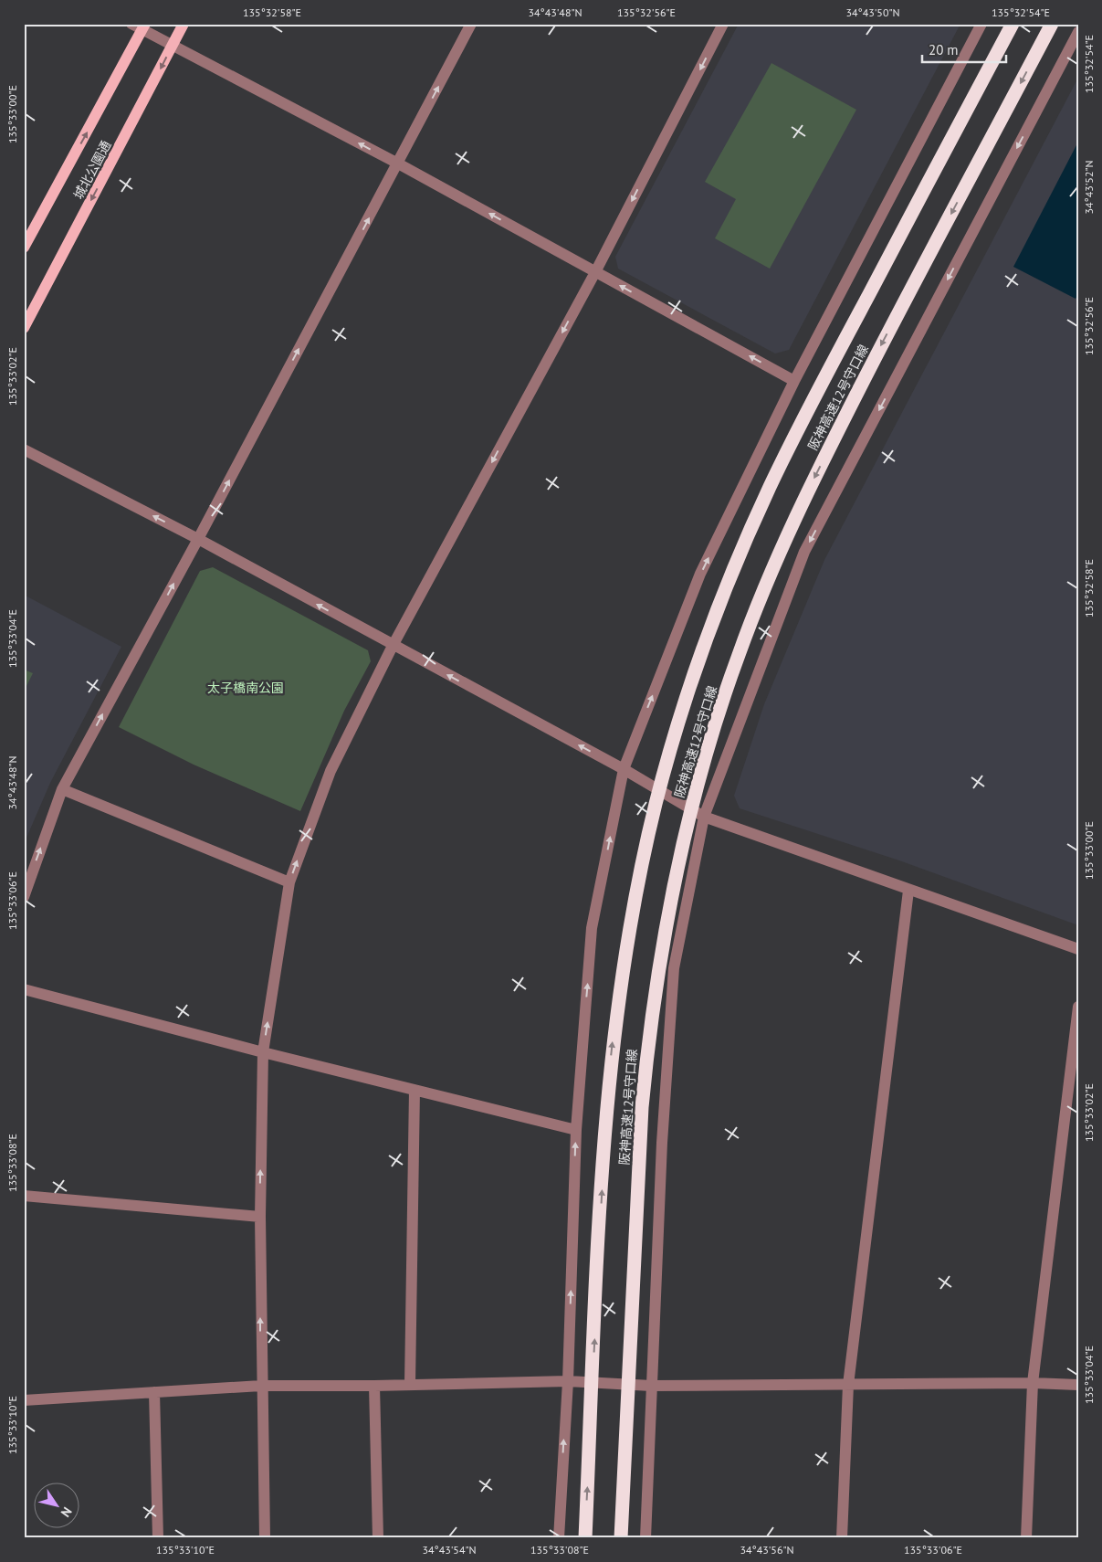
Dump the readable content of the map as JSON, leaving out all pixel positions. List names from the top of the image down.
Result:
{
  "streets": {
    "highway": ["阪神高速12号守口線"],
    "main road": ["城北公園通"]
  },
  "parks": ["太子橋南公園"],
  "scale_bar": "20 m",
  "north": "bottom right",
  "coordinates": [
    "135°32'58\"E",
    "34°43'48\"N",
    "135°32'56\"E",
    "34°43'50\"N",
    "135°32'54\"E",
    "135°33'00\"E",
    "34°43'52\"N",
    "135°33'02\"E",
    "135°33'04\"E",
    "135°33'06\"E",
    "135°33'08\"E",
    "135°33'10\"E",
    "34°43'54\"N",
    "34°43'56\"N"
  ]
}
